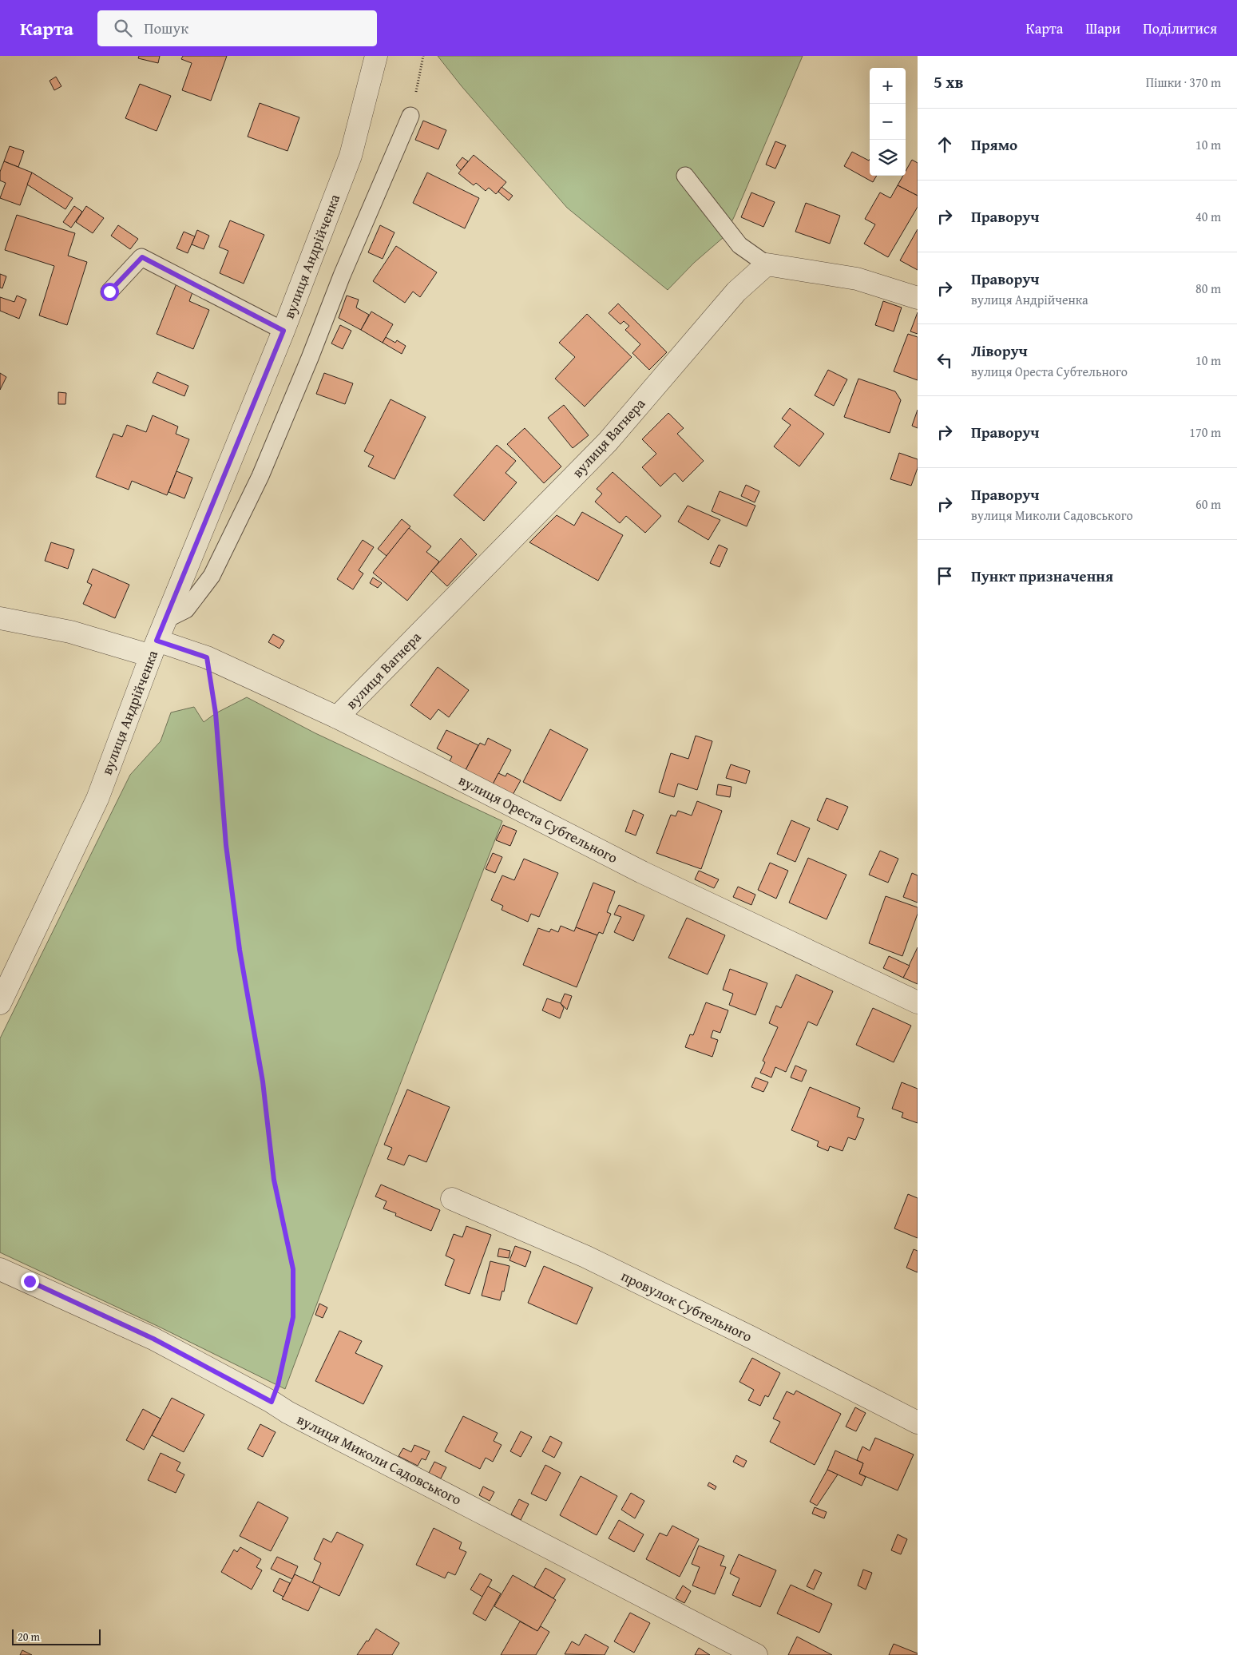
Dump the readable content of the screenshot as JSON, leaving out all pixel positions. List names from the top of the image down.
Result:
{
  "streets": {
    "street": [
      "вулиця Андрійченка",
      "вулиця Вагнера",
      "вулиця Ореста Субтельного",
      "провулок Субтельного",
      "вулиця Миколи Садовського"
    ]
  },
  "crossings": [
    ["вулиця Андрійченка", "вулиця Ореста Субтельного"],
    ["вулиця Вагнера", "вулиця Ореста Субтельного"]
  ],
  "scale_bar": "20 m",
  "page": {
    "header": "Карта",
    "search": "Пошук",
    "nav": ["Карта", "Шари", "Поділитися"],
    "heading": ["5 хв", "Пішки · 370 m"],
    "map_buttons": ["+", "−"],
    "list": [
      ["Прямо", "10 m"],
      ["Праворуч", "40 m"],
      ["Праворуч", "вулиця Андрійченка", "80 m"],
      ["Ліворуч", "вулиця Ореста Субтельного", "10 m"],
      ["Праворуч", "170 m"],
      ["Праворуч", "вулиця Миколи Садовського", "60 m"],
      "Пункт призначення"
    ],
    "scale": "20 m"
  }
}
